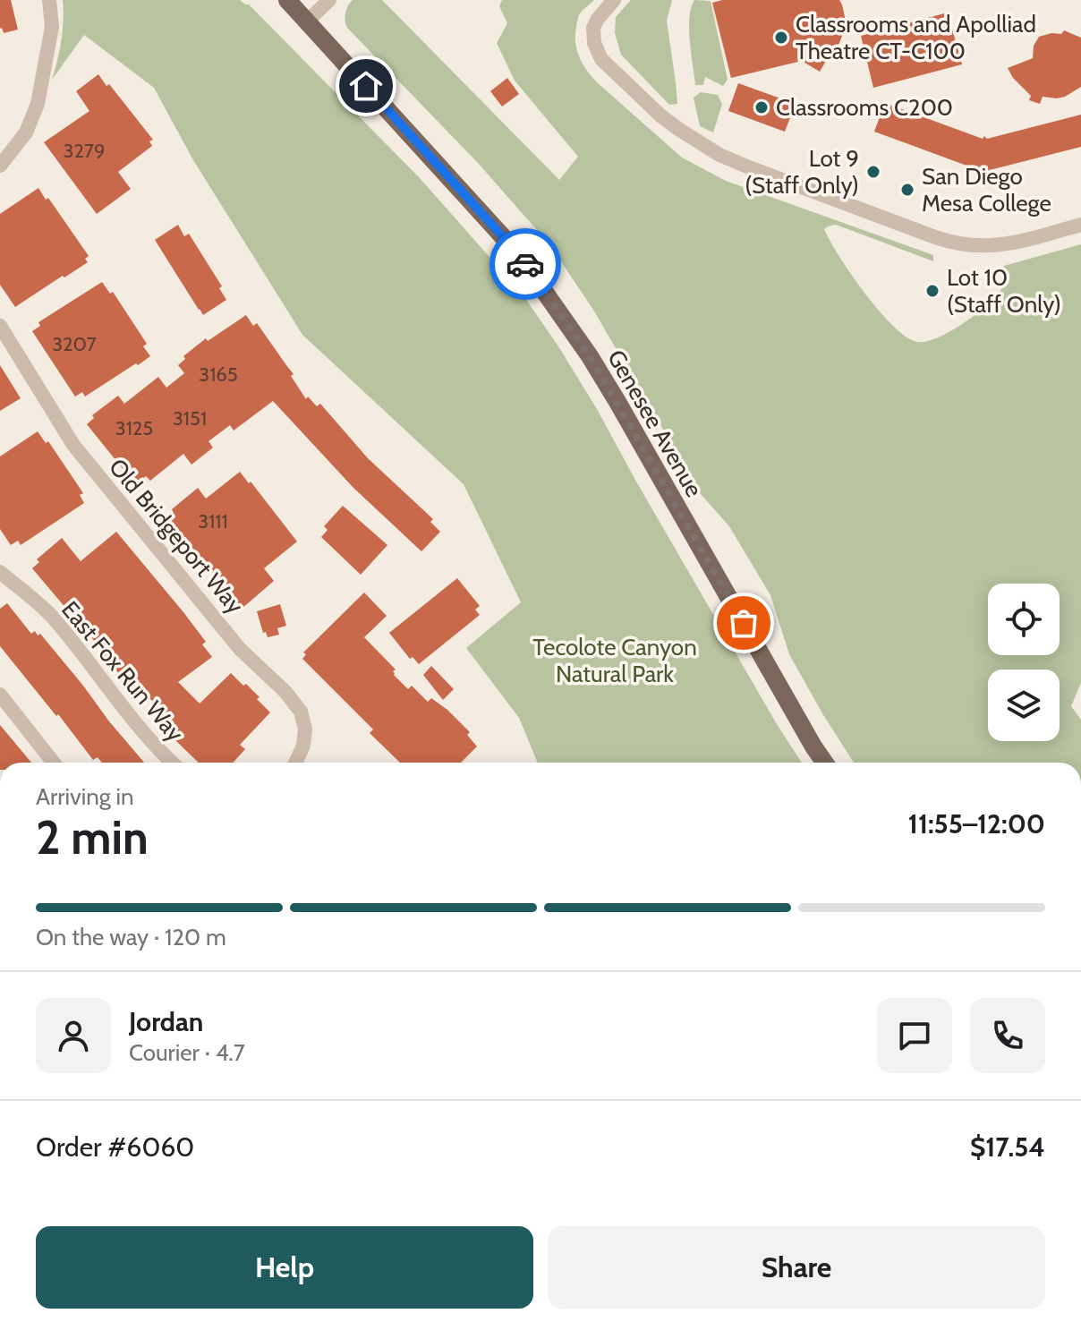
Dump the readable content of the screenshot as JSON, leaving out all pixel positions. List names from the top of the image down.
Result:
{
  "streets": {
    "main road": ["Genesee Avenue"],
    "street": ["Old Bridgeport Way", "East Fox Run Way"]
  },
  "parks": ["Tecolote Canyon Natural Park"],
  "places": [
    "Classrooms and Apolliad Theatre CT-C100",
    "Classrooms C200",
    "Lot 9 (Staff Only)",
    "San Diego Mesa College",
    "Lot 10 (Staff Only)"
  ],
  "house_numbers": [
    "3279",
    "3207",
    "3165",
    "3151",
    "3125",
    "3111"
  ],
  "page": {
    "heading": ["2 min", "Arriving in", "11:55–12:00"],
    "panel": [
      "Jordan",
      "Courier · 4.7",
      "Order #6060",
      "$17.54"
    ],
    "bar": "On the way · 120 m",
    "buttons": ["Help", "Share"]
  }
}
